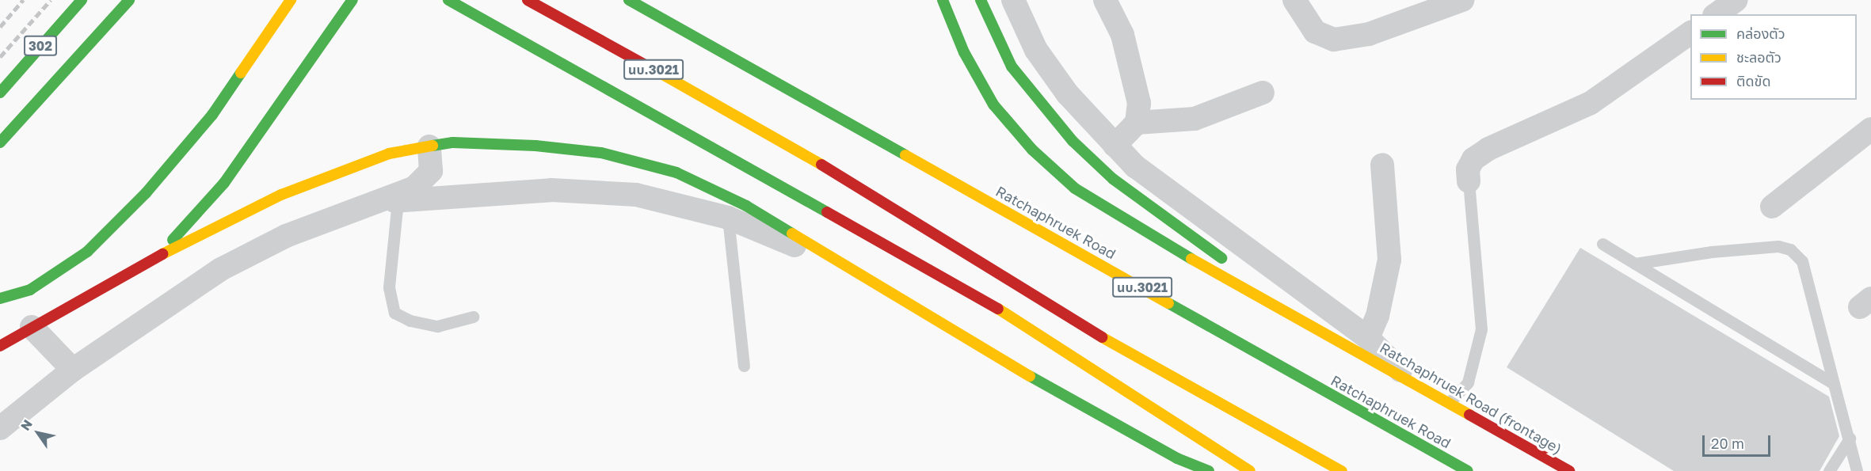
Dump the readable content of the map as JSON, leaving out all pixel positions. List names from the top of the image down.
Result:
{
  "streets": {
    "main road": [
      "302",
      "นบ.3021",
      "Ratchaphruek Road",
      "Ratchaphruek Road (frontage)"
    ]
  },
  "legend": ["คล่องตัว", "ชะลอตัว", "ติดขัด"],
  "scale_bar": "20 m",
  "north": "top left"
}
